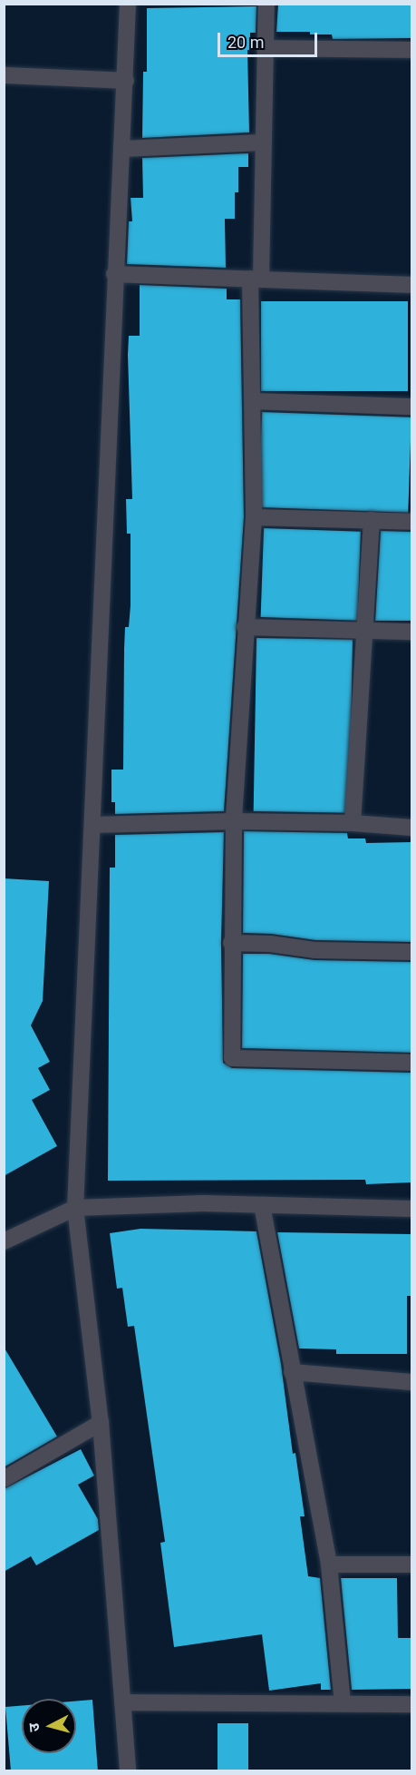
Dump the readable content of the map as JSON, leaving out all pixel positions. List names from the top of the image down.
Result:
{
  "scale_bar": "20 m",
  "north": "left"
}
